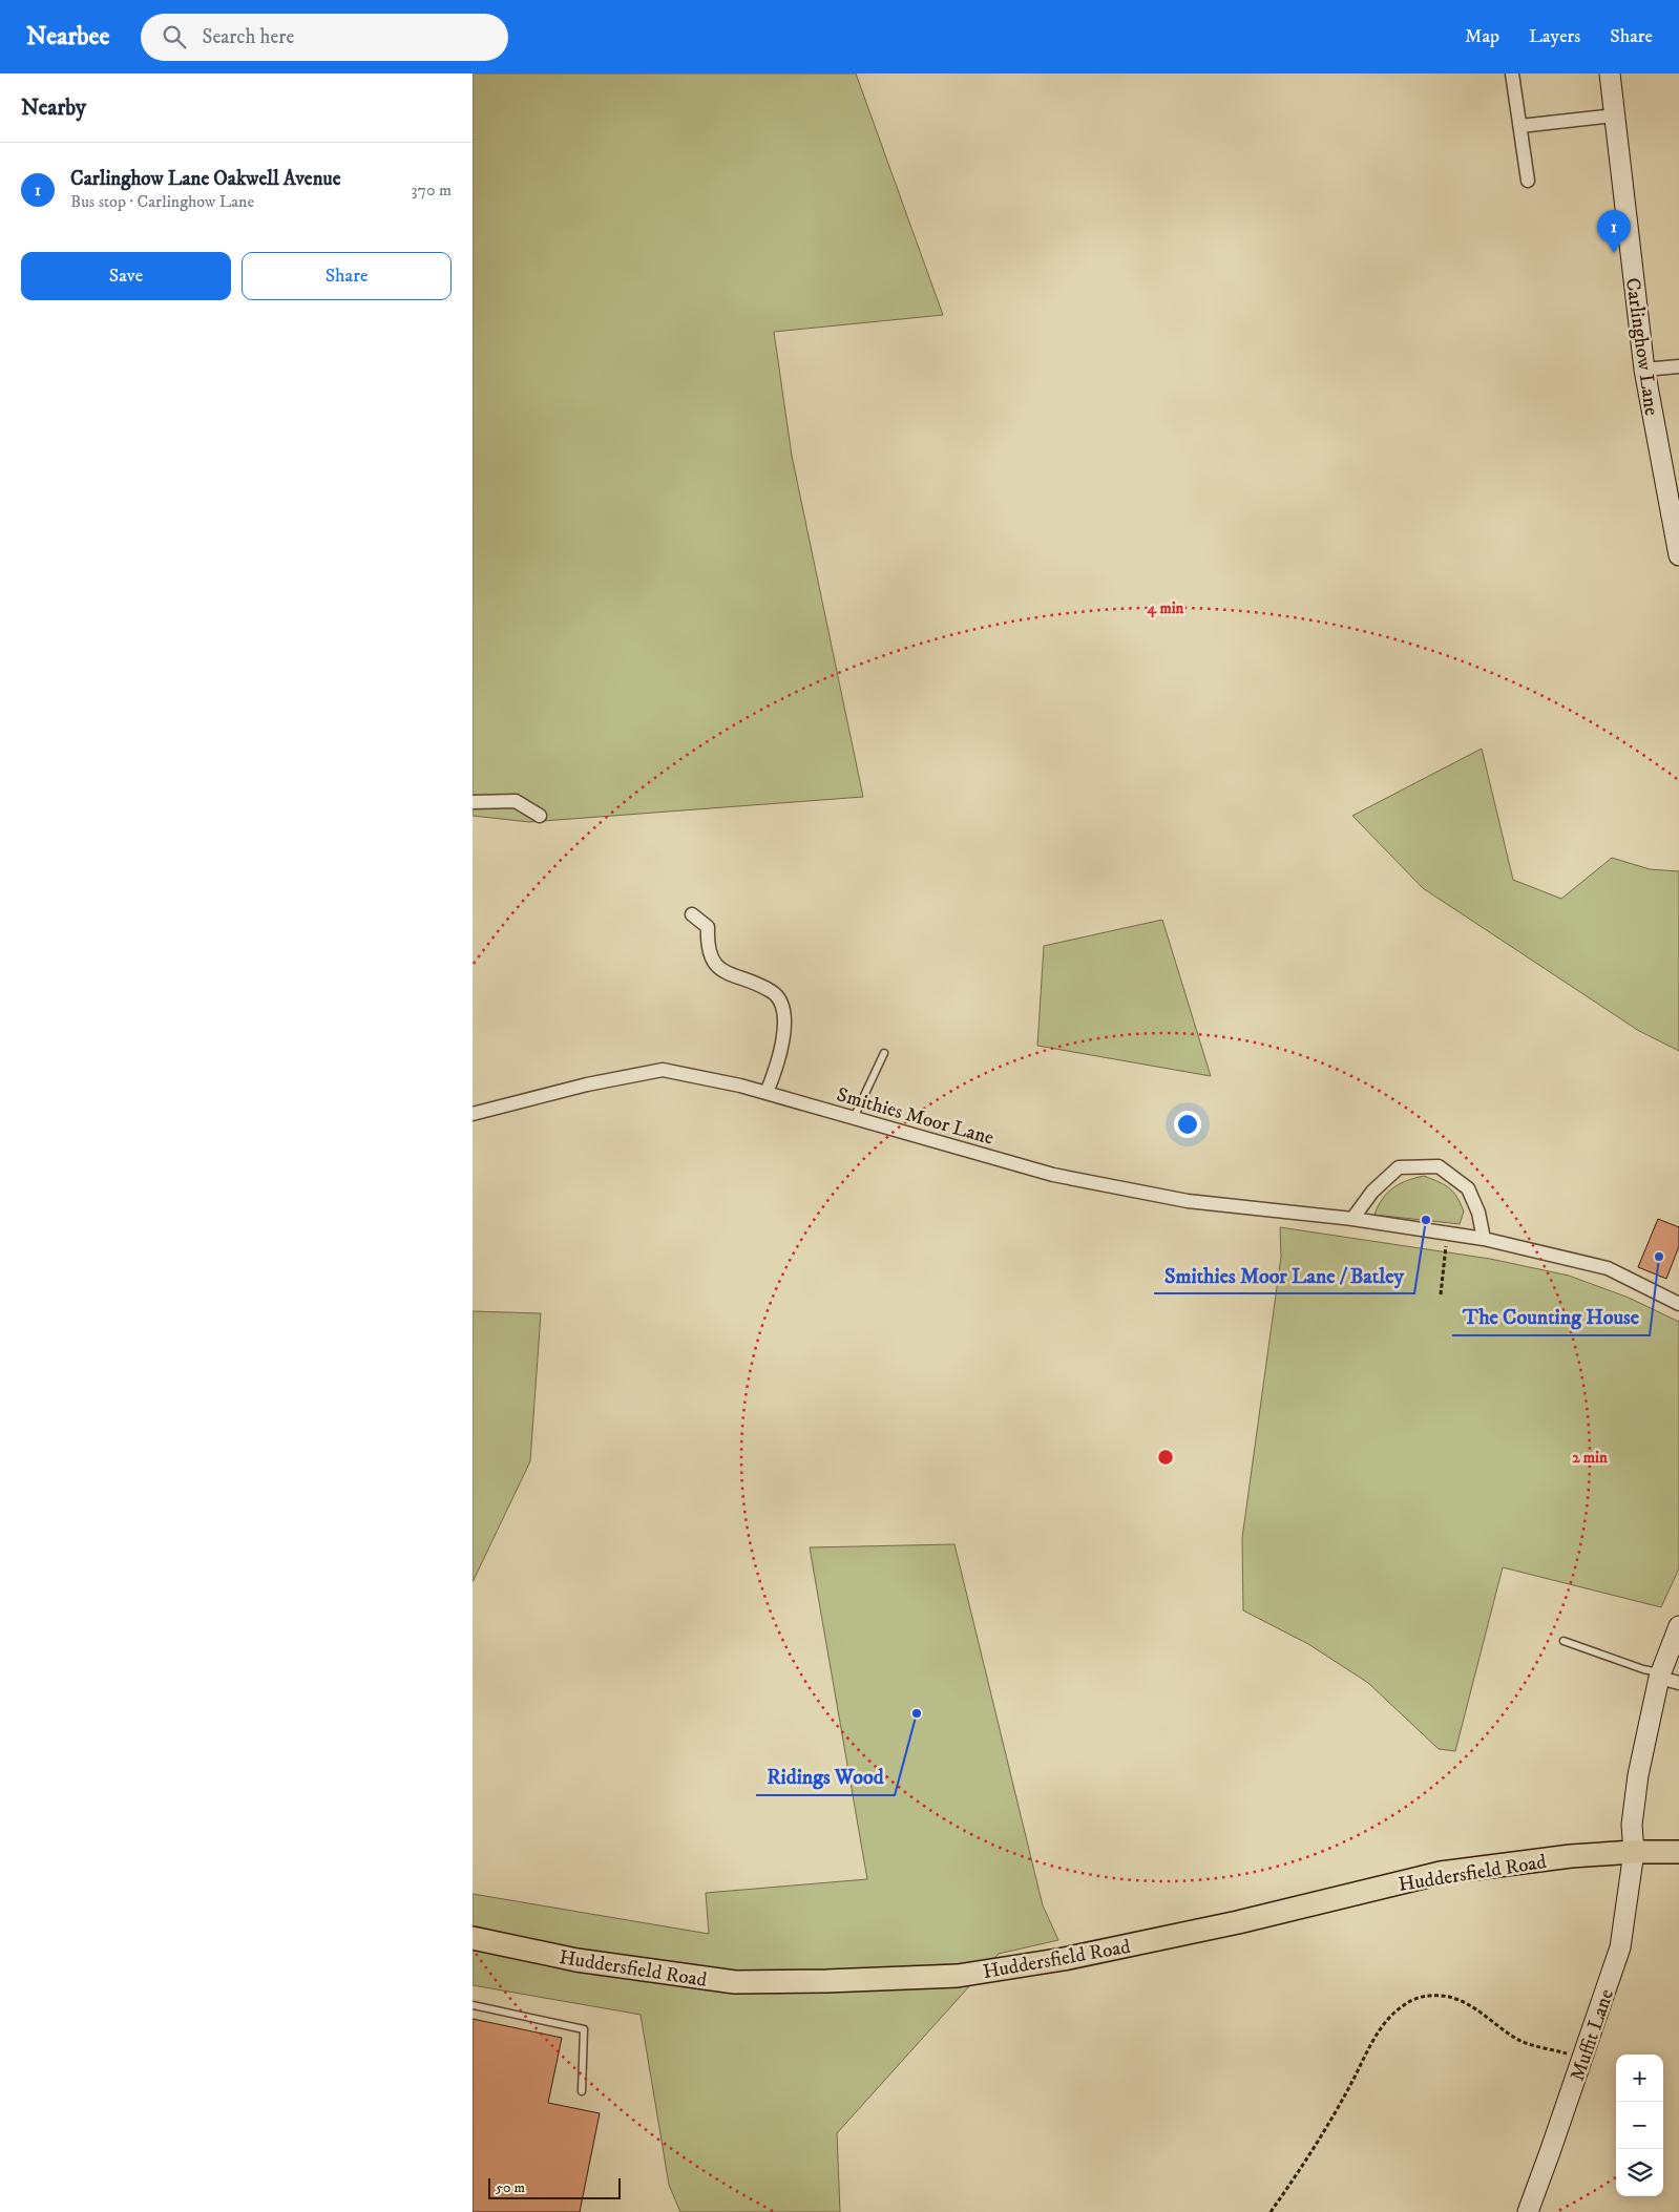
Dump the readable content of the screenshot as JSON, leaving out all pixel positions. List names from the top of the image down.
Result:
{
  "streets": {
    "main road": ["Carlinghow Lane", "Huddersfield Road", "Muffit Lane"],
    "street": ["Smithies Moor Lane"]
  },
  "crossings": [
    ["Huddersfield Road", "Muffit Lane"]
  ],
  "places": ["Smithies Moor Lane / Batley", "The Counting House", "Ridings Wood"],
  "scale_bar": "50 m",
  "page": {
    "header": "Nearbee",
    "search": "Search here",
    "nav": ["Map", "Layers", "Share"],
    "heading": "Nearby",
    "list": [
      {
        "mark": "1",
        "name": "Carlinghow Lane Oakwell Avenue",
        "note": "Bus stop · Carlinghow Lane",
        "value": "370 m"
      }
    ],
    "pins": "1",
    "buttons": ["Save", "Share"],
    "map_buttons": ["+", "−"],
    "scale": "50 m"
  },
  "rings": ["4 min", "2 min"]
}
